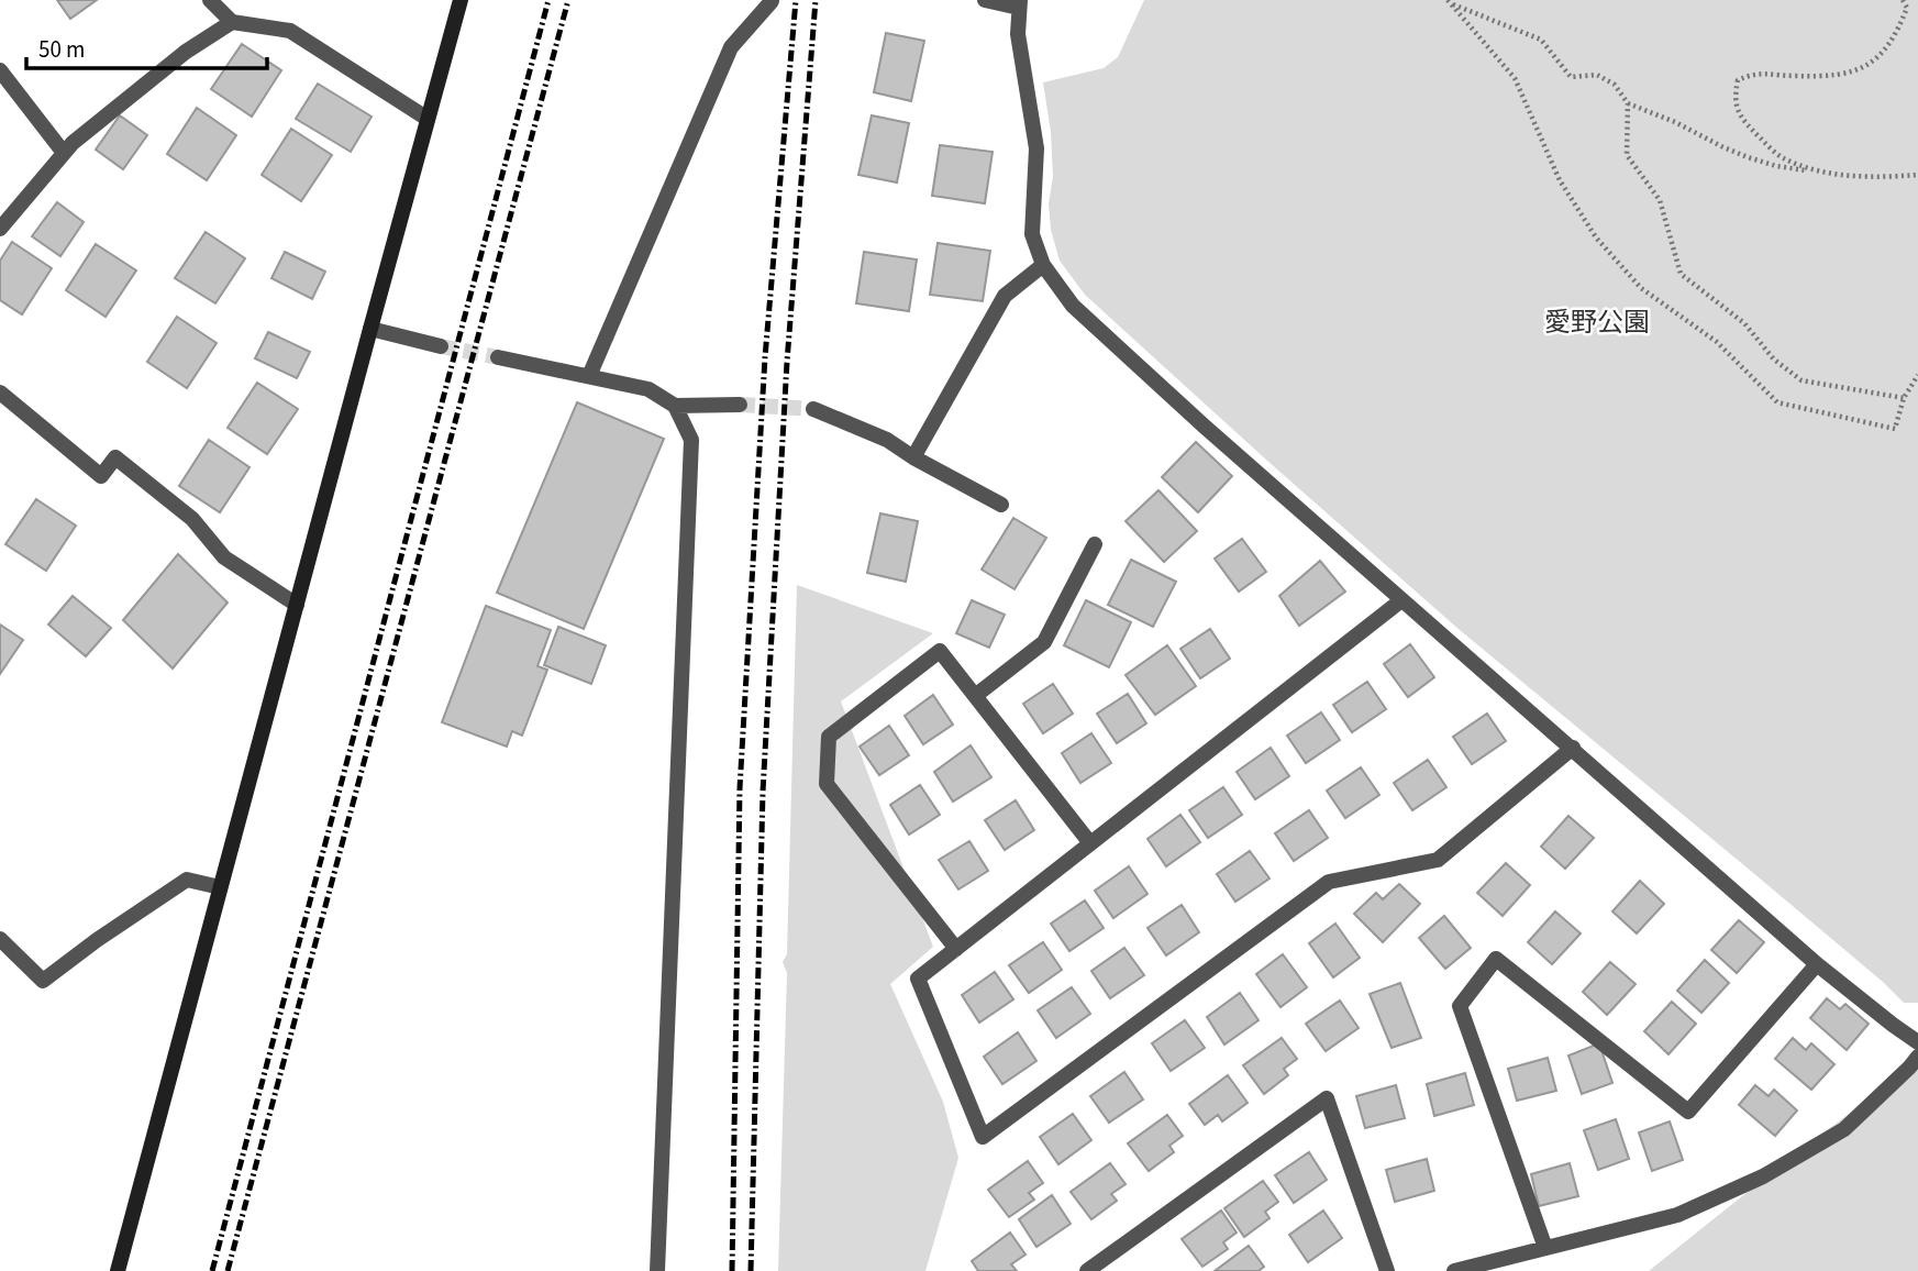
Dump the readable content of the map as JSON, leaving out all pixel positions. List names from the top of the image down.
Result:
{
  "parks": ["愛野公園"],
  "scale_bar": "50 m"
}
